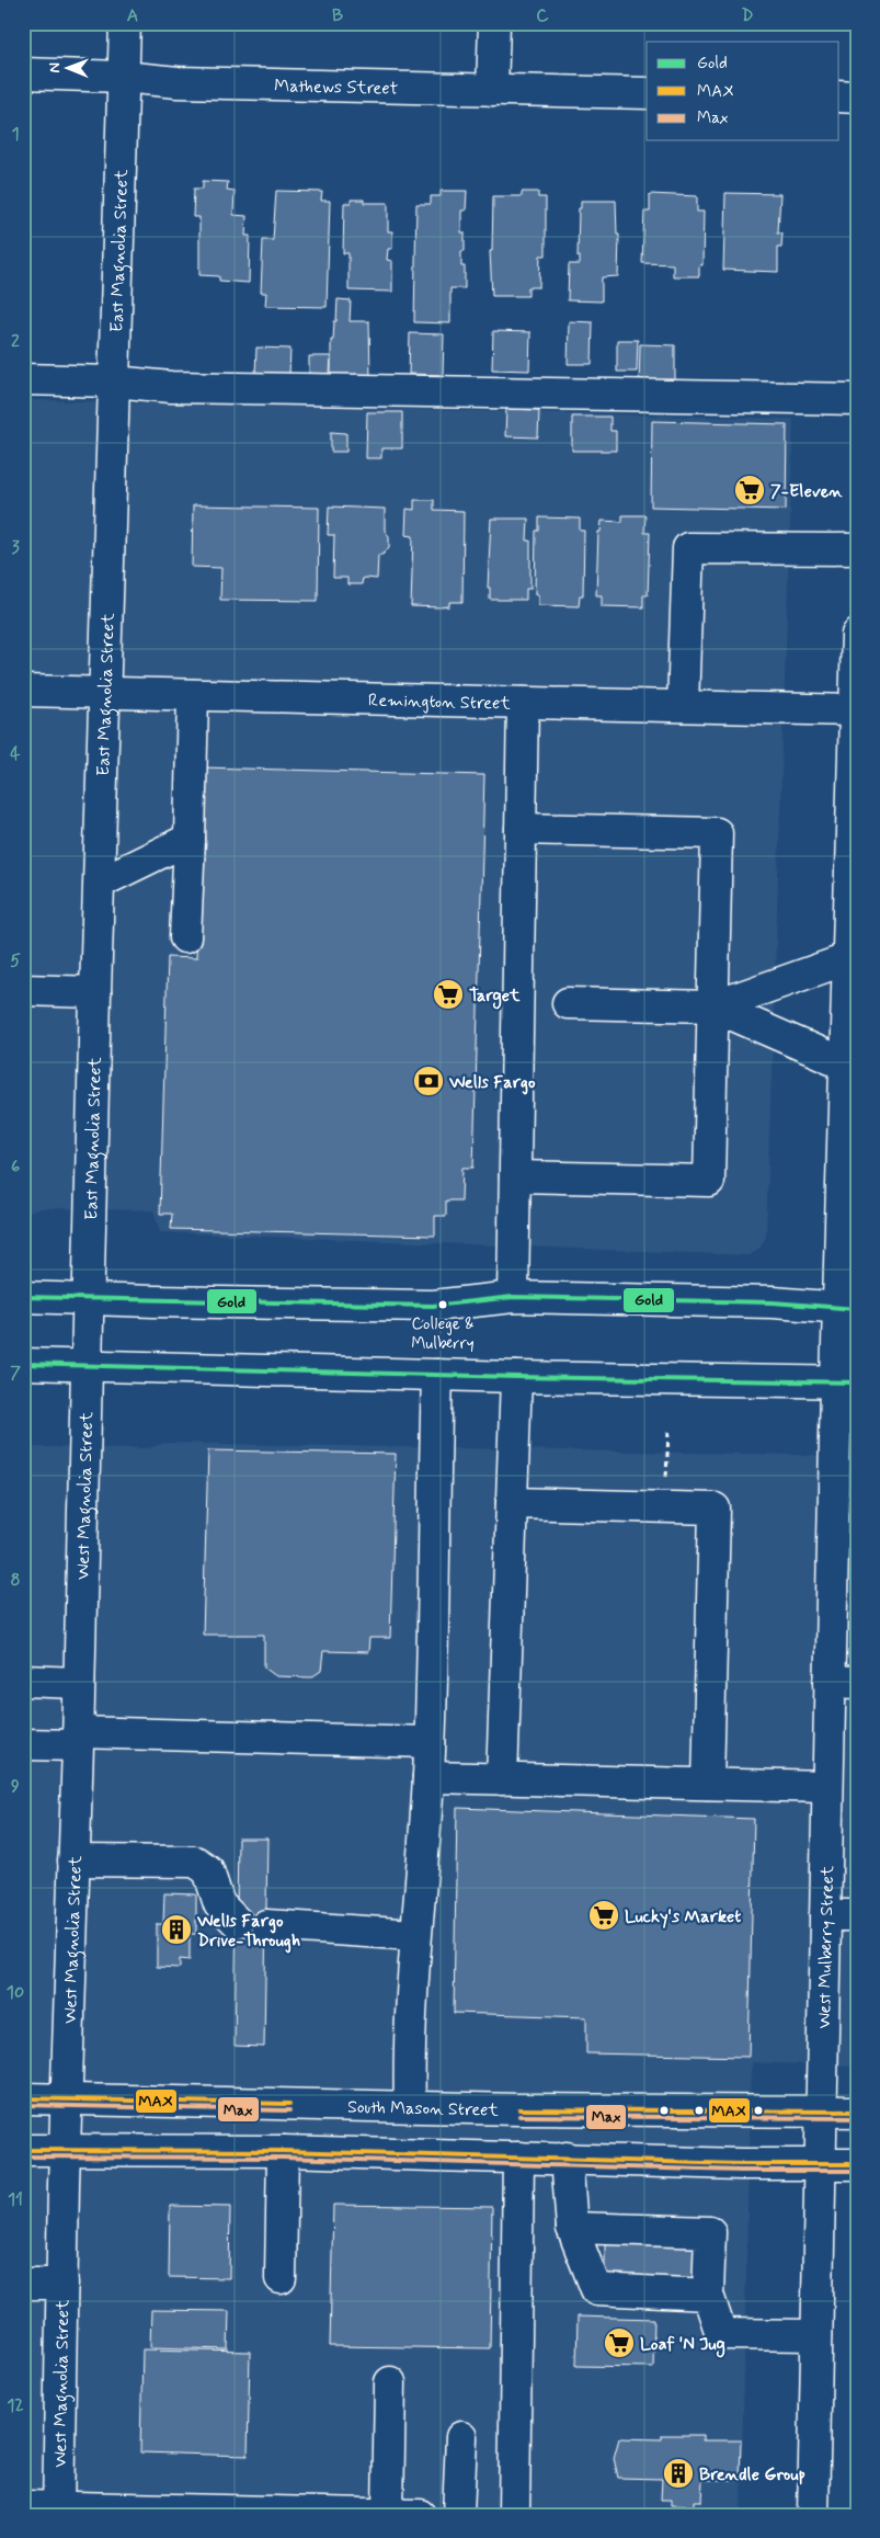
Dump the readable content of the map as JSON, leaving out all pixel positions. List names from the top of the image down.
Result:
{
  "streets": {
    "main road": [
      "Mathews Street",
      "East Magnolia Street",
      "Remington Street",
      "West Magnolia Street",
      "West Mulberry Street",
      "South Mason Street"
    ]
  },
  "crossings": [
    ["Mathews Street", "East Magnolia Street"],
    ["East Magnolia Street", "Remington Street"],
    ["East Magnolia Street", "West Magnolia Street"],
    ["Remington Street", "West Mulberry Street"],
    ["West Magnolia Street", "South Mason Street"],
    ["West Mulberry Street", "South Mason Street"]
  ],
  "places": {
    "supermarket": [
      "7-Eleven",
      "Target",
      "Lucky's Market",
      "Loaf 'N Jug"
    ],
    "bank": ["Wells Fargo"],
    "other": ["College & Mulberry"],
    "building": ["Wells Fargo Drive-Through", "Brendle Group"]
  },
  "lines": ["transit line Gold", "transit line MAX", "transit line Max"],
  "legend": ["Gold", "MAX", "Max"],
  "north": "left",
  "grid": {
    "columns": [
      "A",
      "B",
      "C",
      "D"
    ],
    "rows": [
      "1",
      "2",
      "3",
      "4",
      "5",
      "6",
      "7",
      "8",
      "9",
      "10",
      "11",
      "12"
    ]
  }
}
